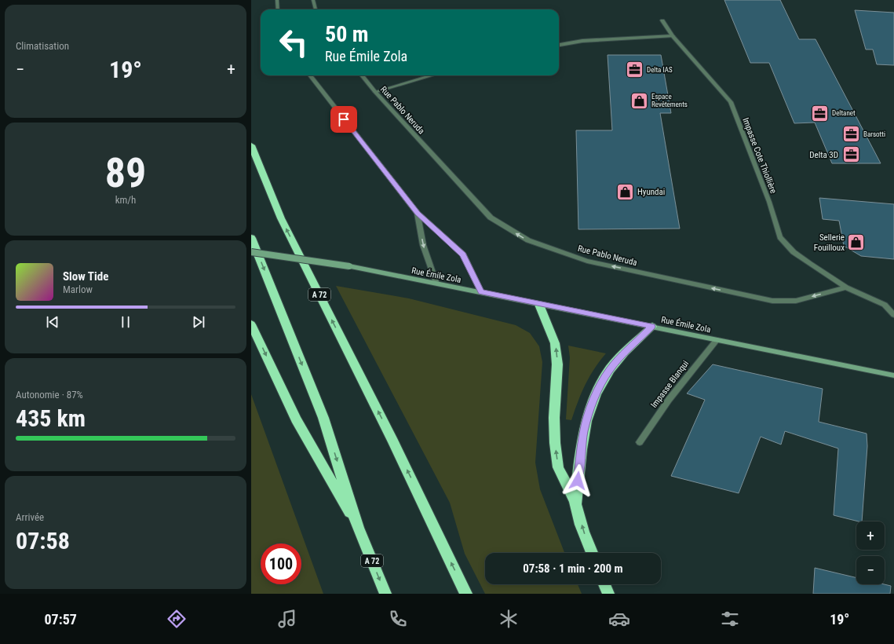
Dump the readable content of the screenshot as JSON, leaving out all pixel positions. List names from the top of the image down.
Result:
{
  "streets": {
    "highway": ["A 72"],
    "main road": ["Rue Émile Zola"],
    "street": ["Rue Pablo Neruda", "Impasse Cote Thiollière", "Impasse Blanqui"]
  },
  "crossings": [
    ["Rue Pablo Neruda", "Impasse Cote Thiollière"],
    ["Rue Émile Zola", "Impasse Blanqui"]
  ],
  "one_way": ["Rue Pablo Neruda"],
  "places": {
    "office": [
      "Delta IAS",
      "Deltanet",
      "Barsotti",
      "Delta 3D"
    ],
    "shop": ["Espace Revêtements", "Hyundai", "Sellerie Fouilloux"]
  },
  "page": {
    "tile": [
      "Climatisation",
      ["89", "km/h"],
      ["Autonomie · 87%", "435 km"],
      ["Arrivée", "07:58"]
    ],
    "turn": ["50 m", "Rue Émile Zola"],
    "heat": ["−", "19°", "+"],
    "song": ["Slow Tide", "Marlow"],
    "map_buttons": ["+", "−"],
    "limit": "100",
    "trip": "07:58 · 1 min · 200 m",
    "tabs": ["07:57", "19°"]
  }
}
